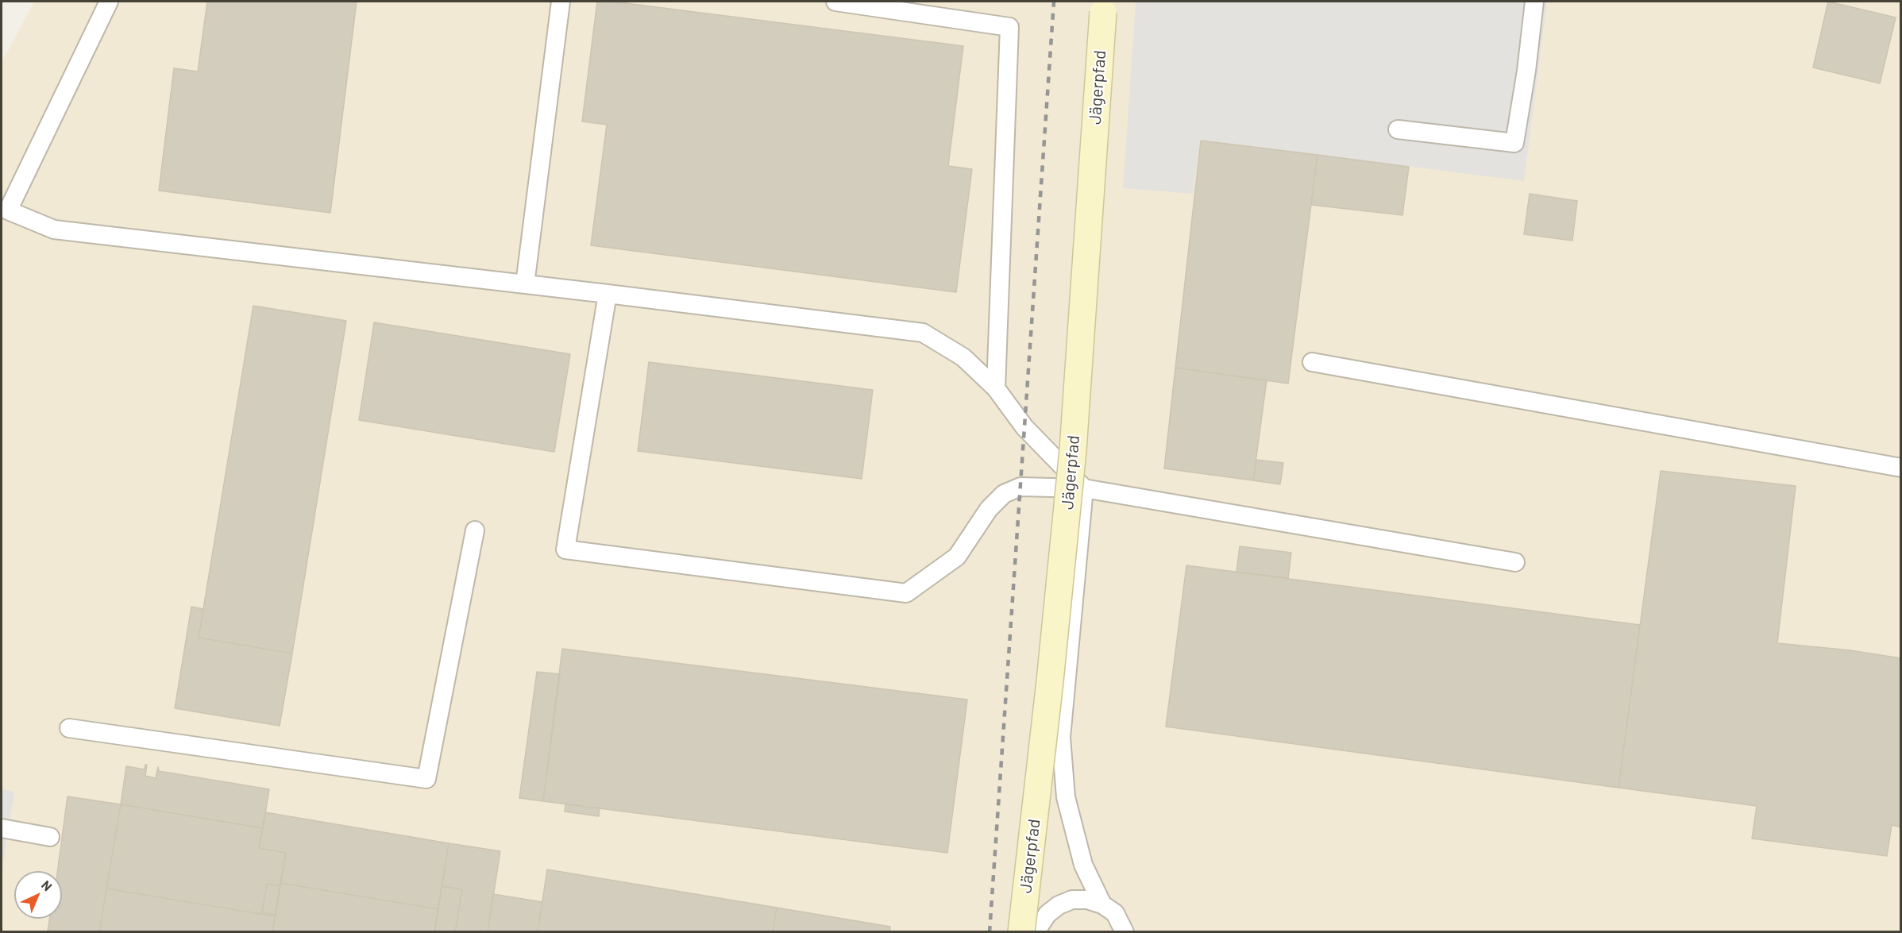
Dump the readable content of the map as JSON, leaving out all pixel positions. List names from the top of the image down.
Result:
{
  "streets": {
    "main road": ["Jägerpfad"]
  },
  "north": "top right"
}
